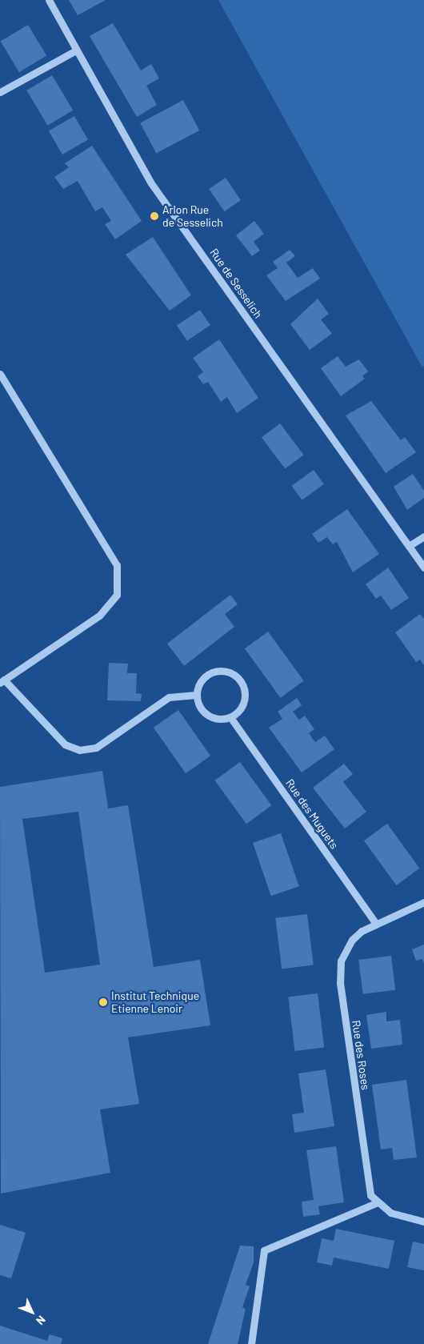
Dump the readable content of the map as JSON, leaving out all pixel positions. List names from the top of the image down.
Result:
{
  "streets": {
    "street": ["Rue de Sesselich", "Rue des Muguets", "Rue des Roses"]
  },
  "crossings": [
    ["Rue des Muguets", "Rue des Roses"]
  ],
  "places": ["Arlon Rue de Sesselich", "Institut Technique Etienne Lenoir"],
  "north": "bottom right"
}
